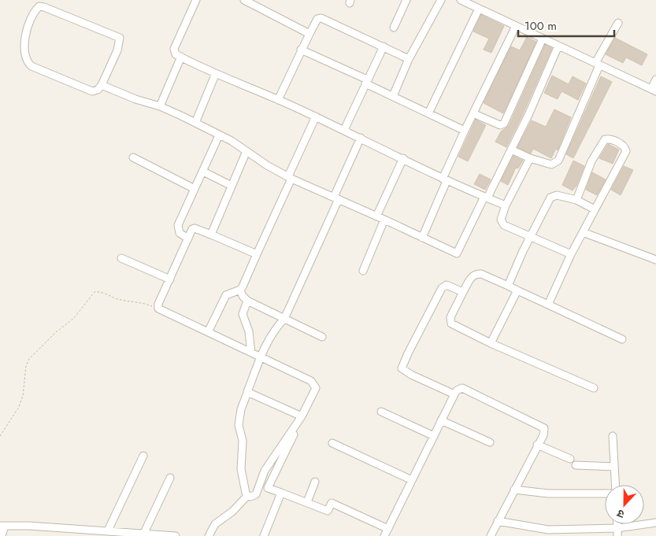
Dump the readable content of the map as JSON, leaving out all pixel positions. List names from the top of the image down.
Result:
{
  "scale_bar": "100 m",
  "north": "bottom"
}
